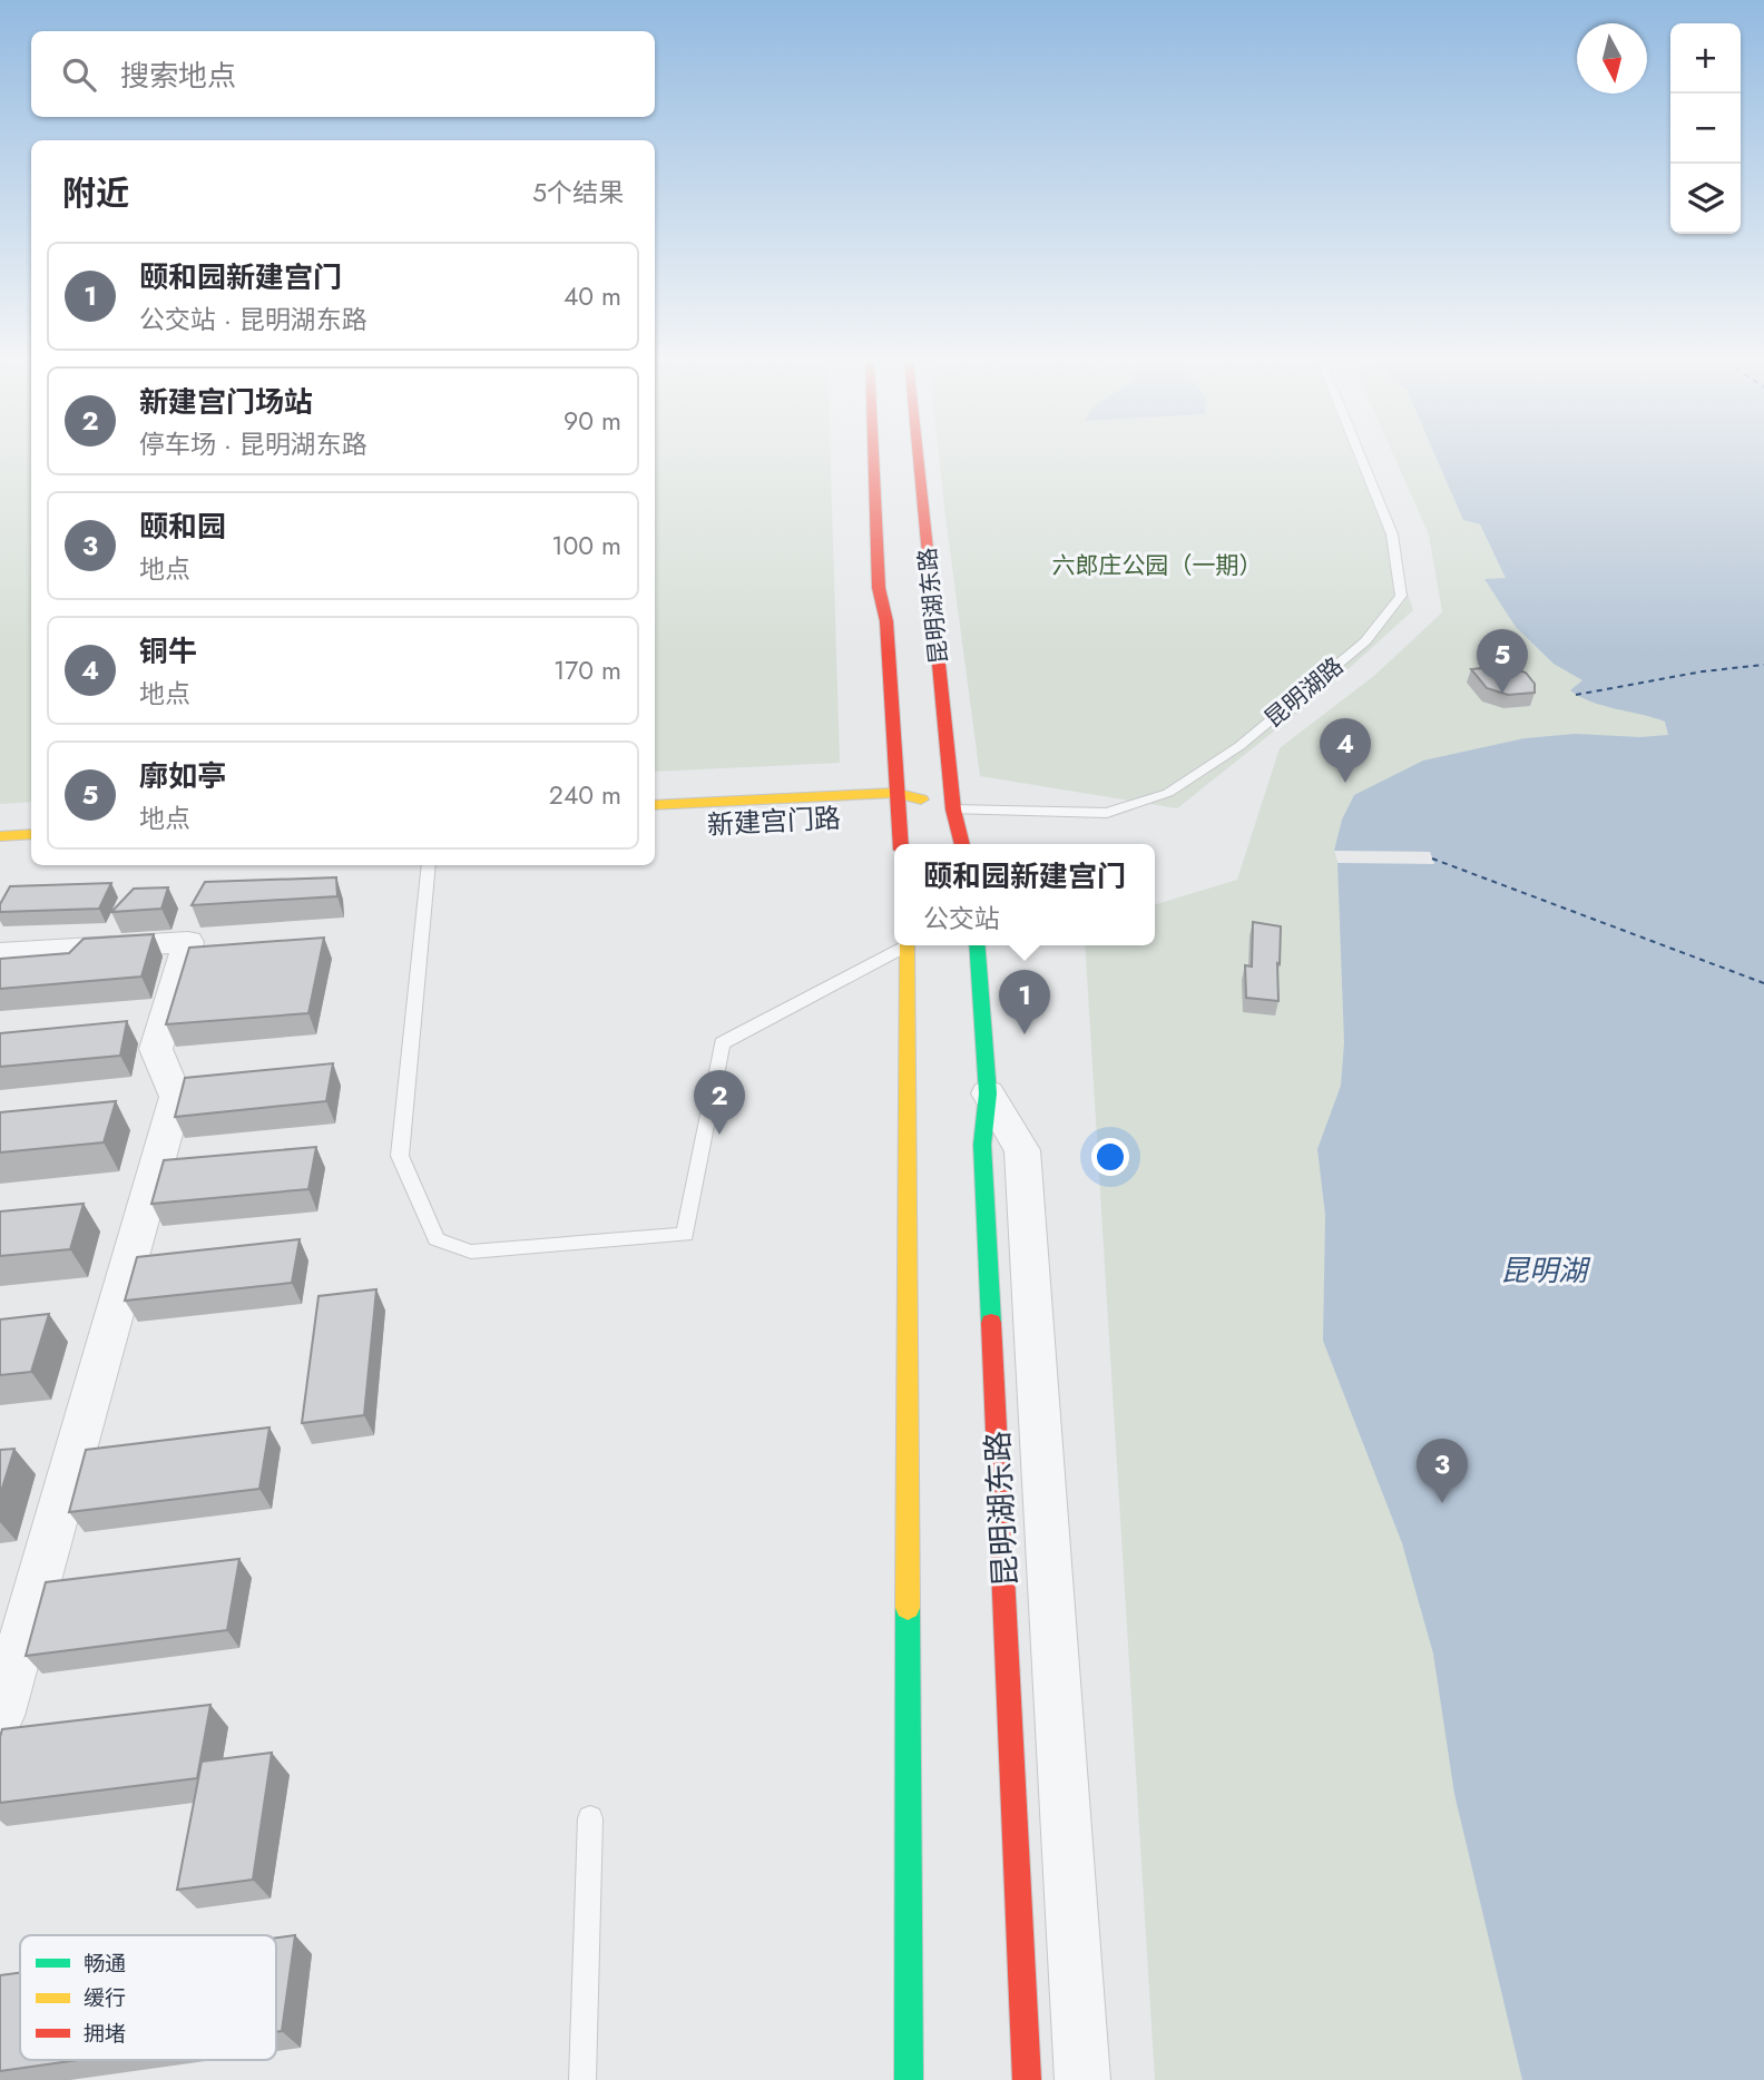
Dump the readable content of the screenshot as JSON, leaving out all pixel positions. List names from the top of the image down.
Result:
{
  "streets": {
    "main road": ["昆明湖东路", "新建宫门路"],
    "lane": ["昆明湖路"]
  },
  "crossings": [
    ["昆明湖东路", "昆明湖路"],
    ["昆明湖东路", "新建宫门路"],
    ["昆明湖路", "新建宫门路"]
  ],
  "water": ["昆明湖"],
  "parks": ["六郎庄公园（一期）"],
  "legend": ["畅通", "缓行", "拥堵"],
  "north": "bottom",
  "page": {
    "map_buttons": ["+", "−"],
    "search": "搜索地点",
    "heading": ["附近", "5个结果"],
    "list": [
      {
        "mark": "1",
        "name": "颐和园新建宫门",
        "note": "公交站 · 昆明湖东路",
        "value": "40 m"
      },
      {
        "mark": "2",
        "name": "新建宫门场站",
        "note": "停车场 · 昆明湖东路",
        "value": "90 m"
      },
      {
        "mark": "3",
        "name": "颐和园",
        "note": "地点",
        "value": "100 m"
      },
      {
        "mark": "4",
        "name": "铜牛",
        "note": "地点",
        "value": "170 m"
      },
      {
        "mark": "5",
        "name": "廓如亭",
        "note": "地点",
        "value": "240 m"
      }
    ],
    "pins": [
      "5",
      "4",
      "1",
      "2",
      "3"
    ],
    "popup": ["颐和园新建宫门", "公交站"]
  }
}
